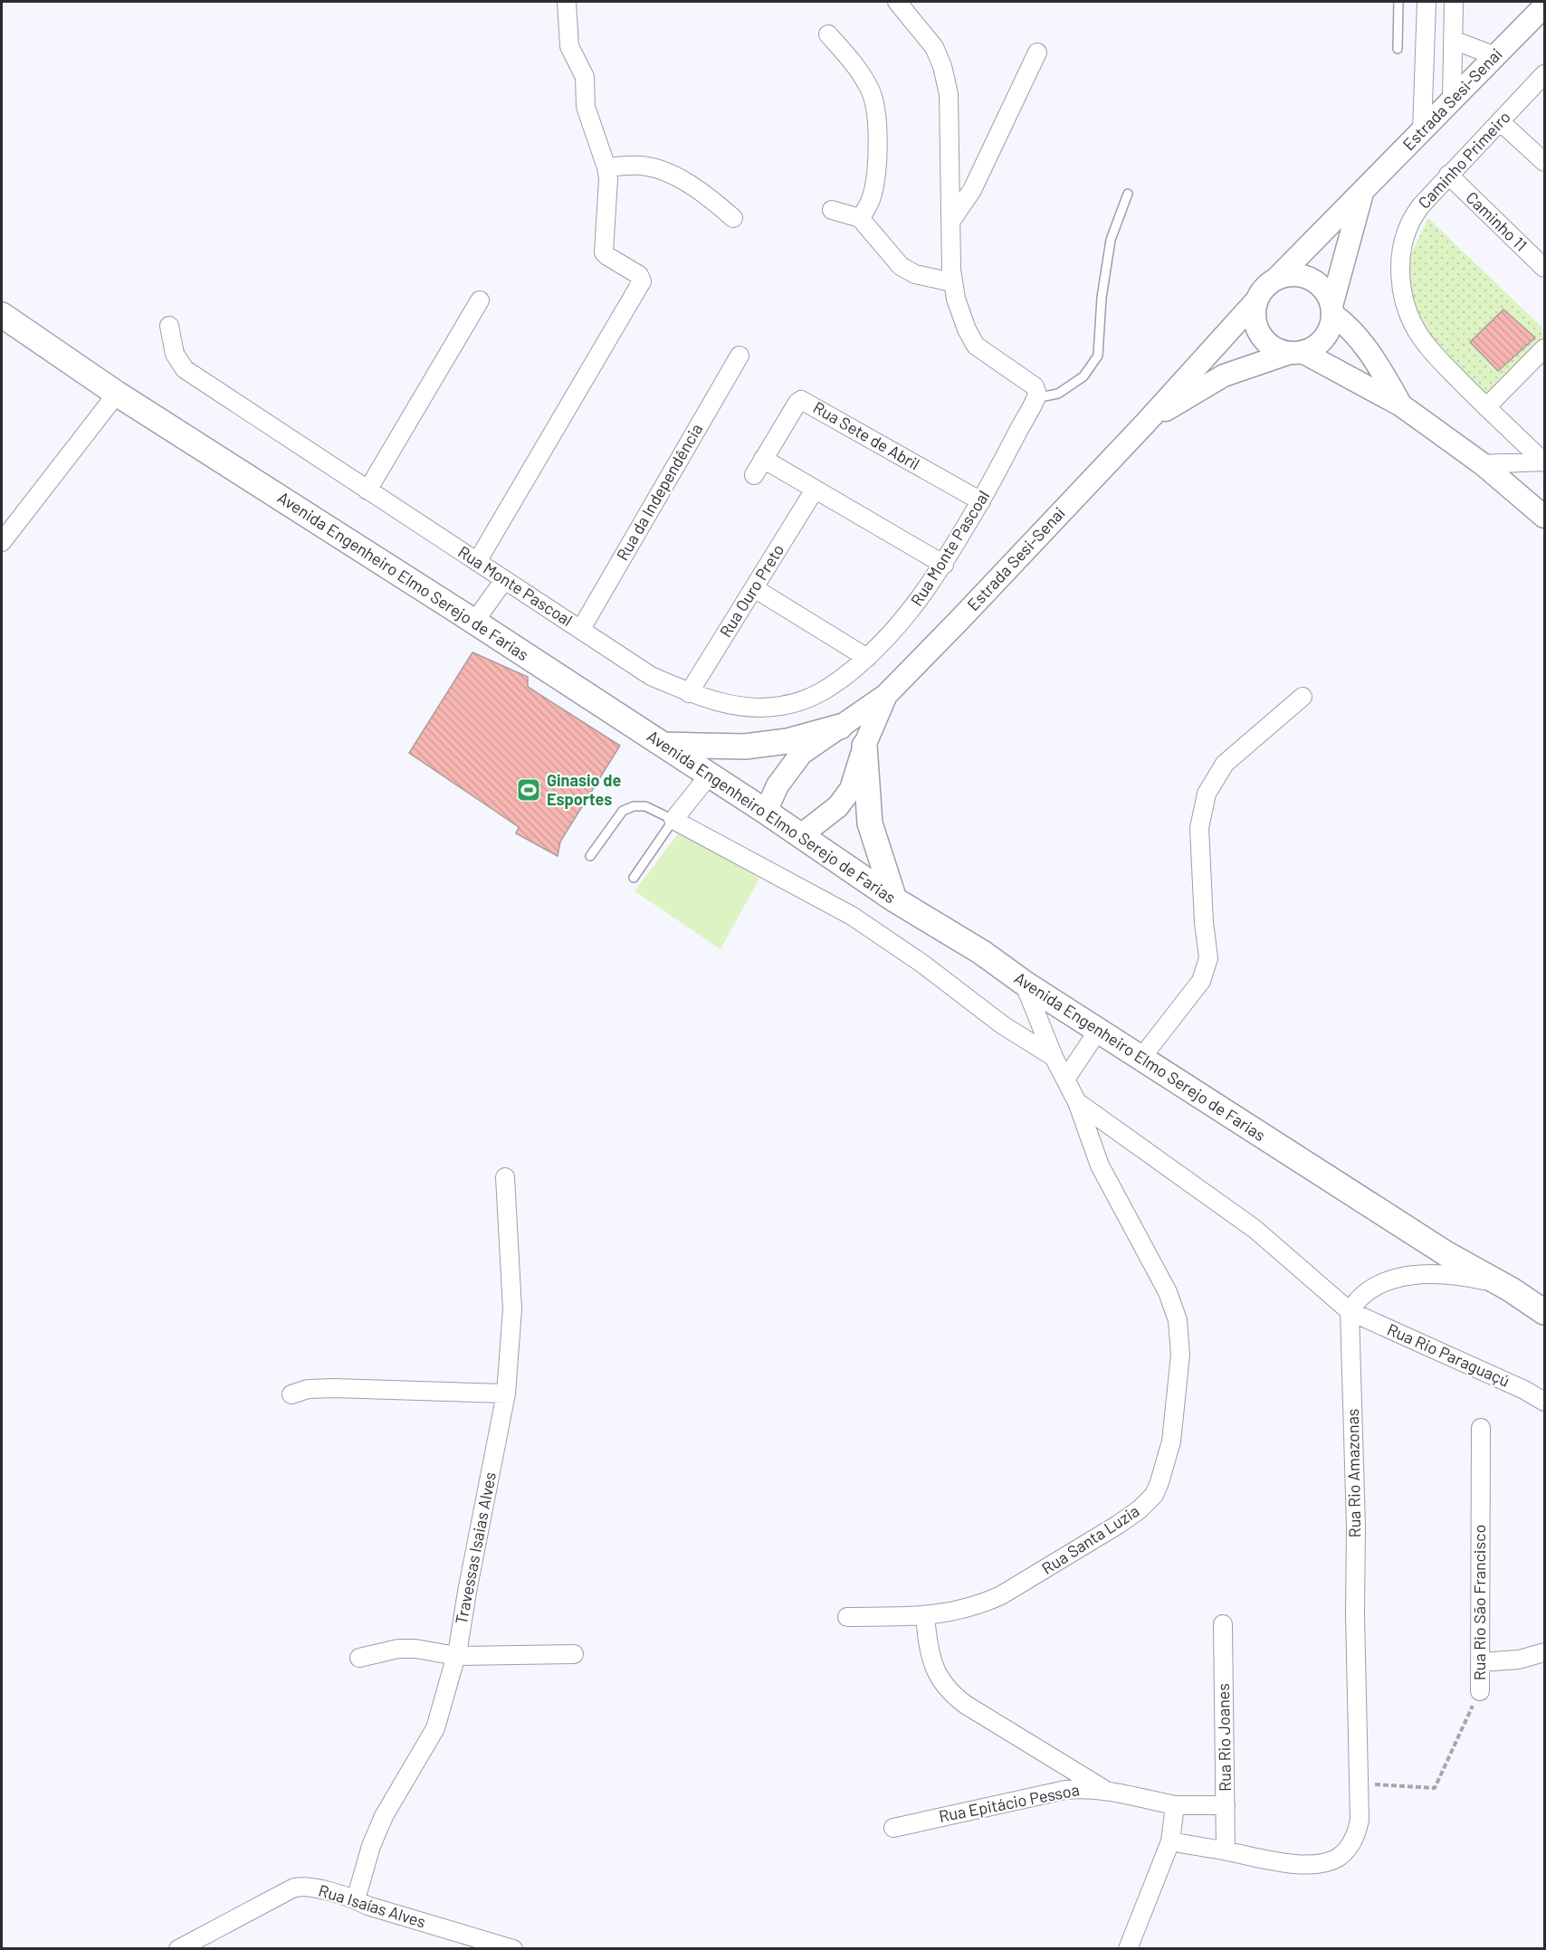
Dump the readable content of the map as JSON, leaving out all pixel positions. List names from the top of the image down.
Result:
{
  "streets": {
    "main road": ["Avenida Engenheiro Elmo Serejo de Farias"],
    "street": [
      "Estrada Sesi-Senai",
      "Caminho Primeiro",
      "Caminho 11",
      "Rua Sete de Abril",
      "Rua da Independência",
      "Rua Monte Pascoal",
      "Rua Ouro Preto",
      "Rua Rio Paraguaçú",
      "Rua Rio Amazonas",
      "Rua Santa Luzia",
      "Travessas Isaias Alves",
      "Rua Rio São Francisco",
      "Rua Rio Joanes",
      "Rua Epitácio Pessoa",
      "Rua Isaías Alves"
    ]
  },
  "crossings": [
    ["Estrada Sesi-Senai", "Avenida Engenheiro Elmo Serejo de Farias"],
    ["Caminho Primeiro", "Caminho 11"],
    ["Rua Sete de Abril", "Rua Monte Pascoal"],
    ["Rua da Independência", "Rua Monte Pascoal"],
    ["Rua Monte Pascoal", "Rua Ouro Preto"],
    ["Rua Rio Paraguaçú", "Rua Rio Amazonas"],
    ["Rua Rio Amazonas", "Rua Rio São Francisco"],
    ["Rua Rio Amazonas", "Rua Rio Joanes"],
    ["Travessas Isaias Alves", "Rua Isaías Alves"],
    ["Rua Rio Joanes", "Rua Epitácio Pessoa"]
  ],
  "places": {
    "sports": ["Ginasio de Esportes"]
  }
}
